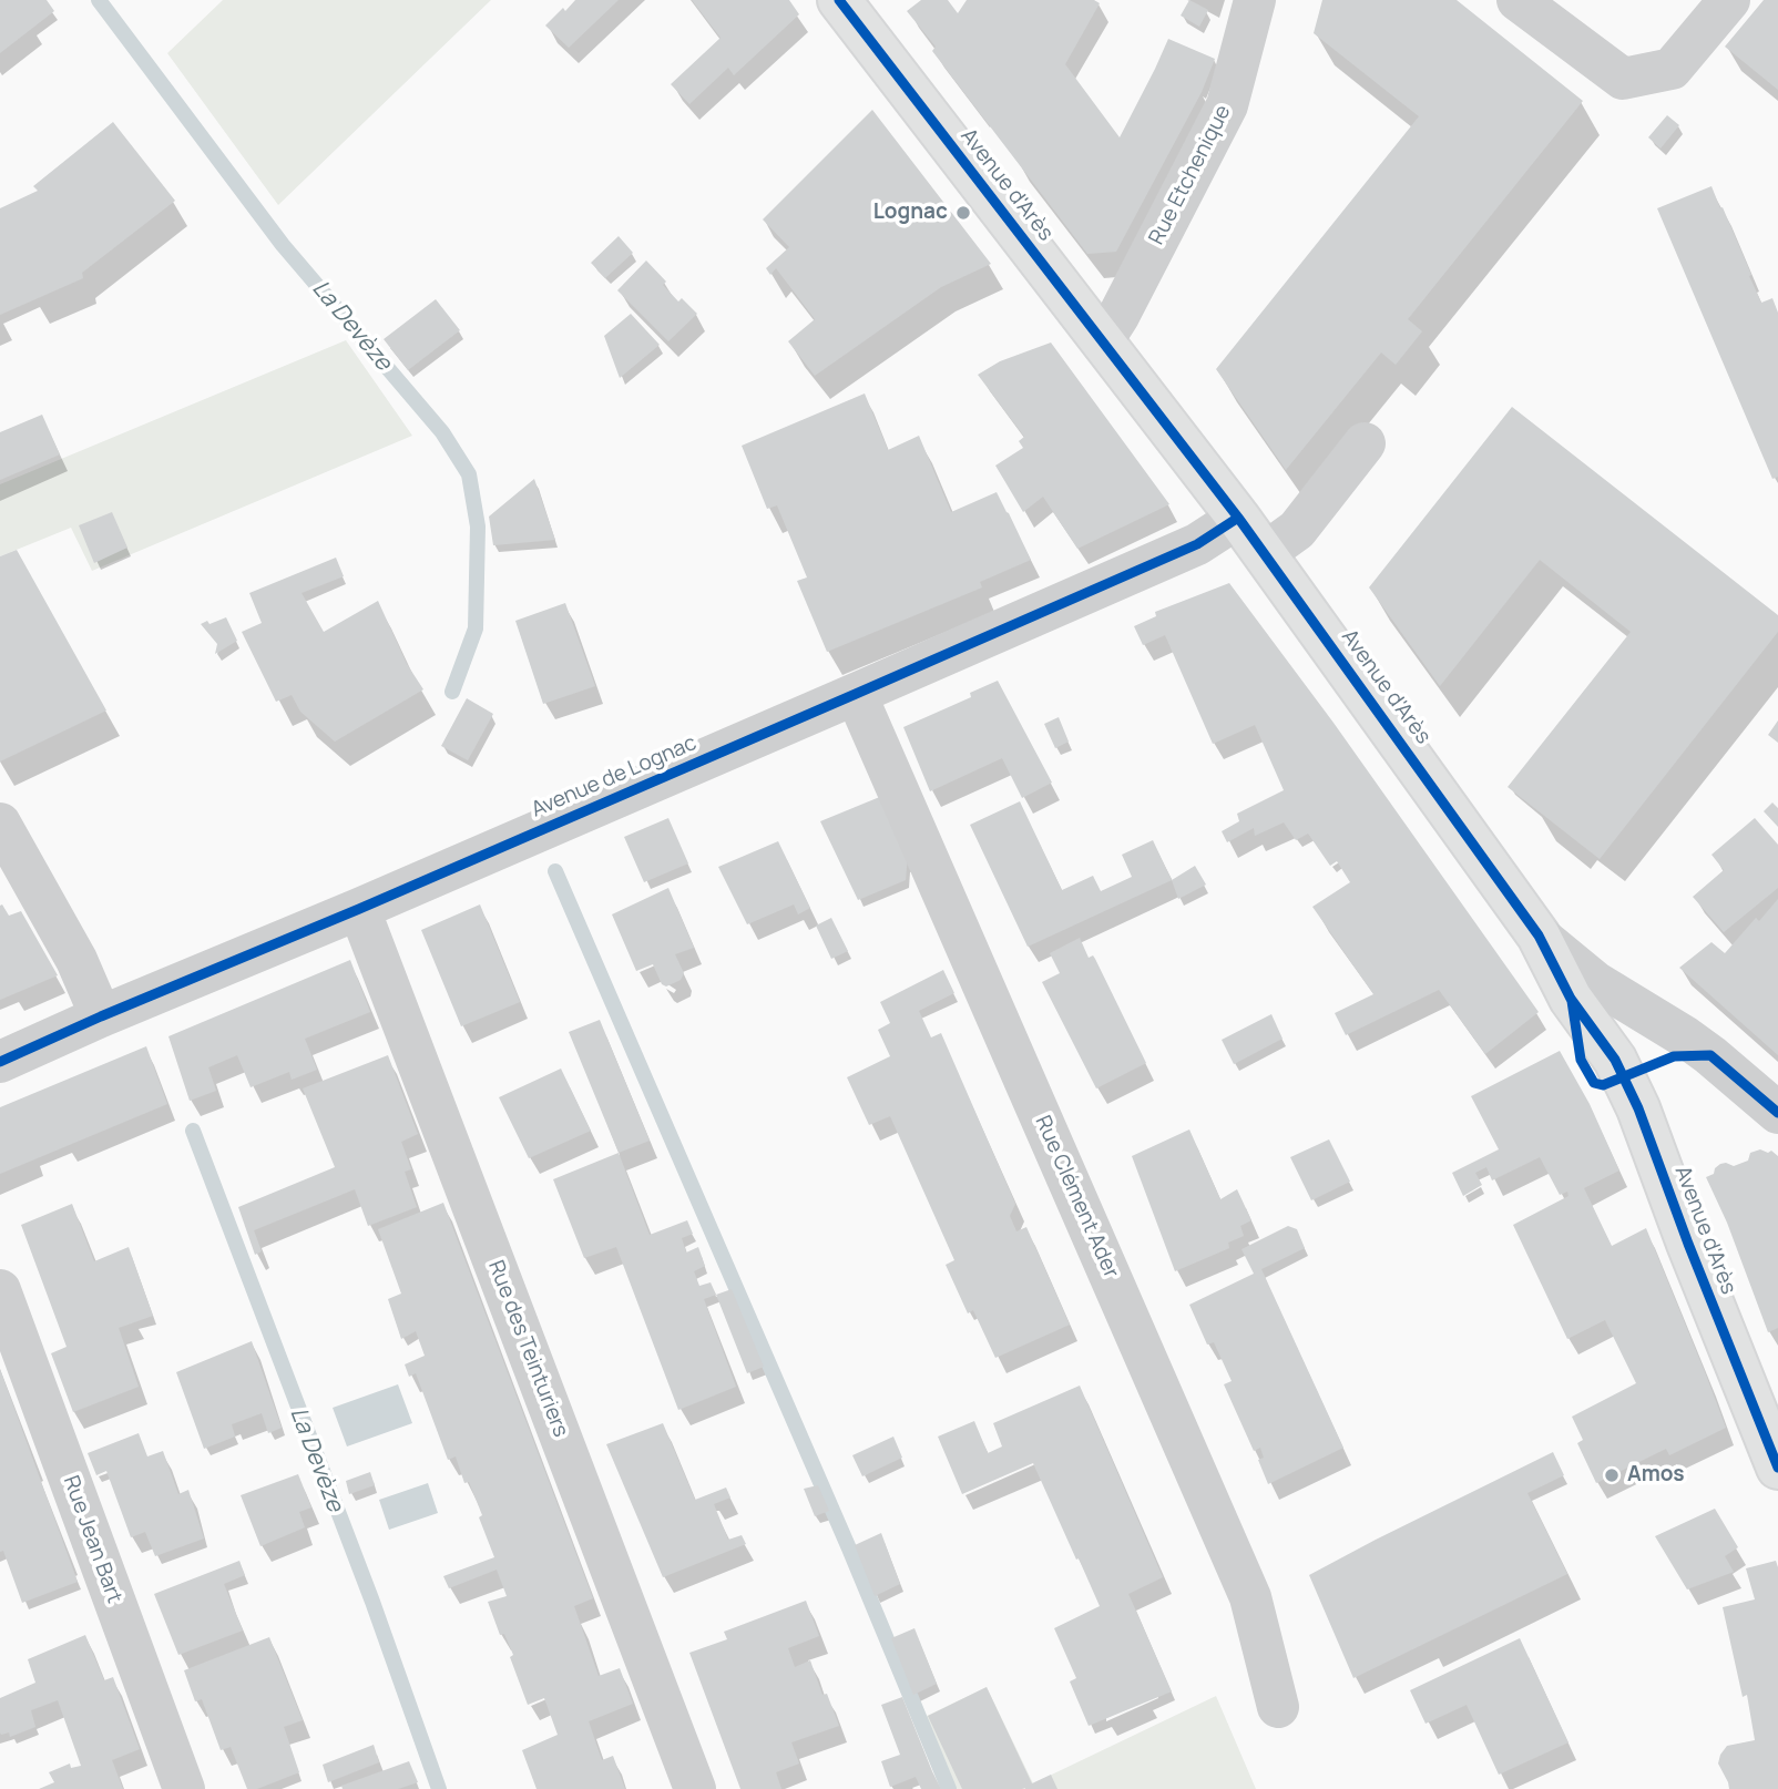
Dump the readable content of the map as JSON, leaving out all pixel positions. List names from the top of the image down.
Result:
{
  "streets": {
    "main road": ["Avenue d'Arès"],
    "street": [
      "Rue Etchenique",
      "Avenue de Lognac",
      "Rue Clément Ader",
      "Rue des Teinturiers",
      "Rue Jean Bart"
    ]
  },
  "crossings": [
    ["Rue Etchenique", "Avenue d'Arès"],
    ["Avenue d'Arès", "Avenue de Lognac"],
    ["Avenue de Lognac", "Rue Clément Ader"],
    ["Avenue de Lognac", "Rue des Teinturiers"]
  ],
  "water": ["La Devèze"],
  "places": ["Lognac", "Amos"]
}
